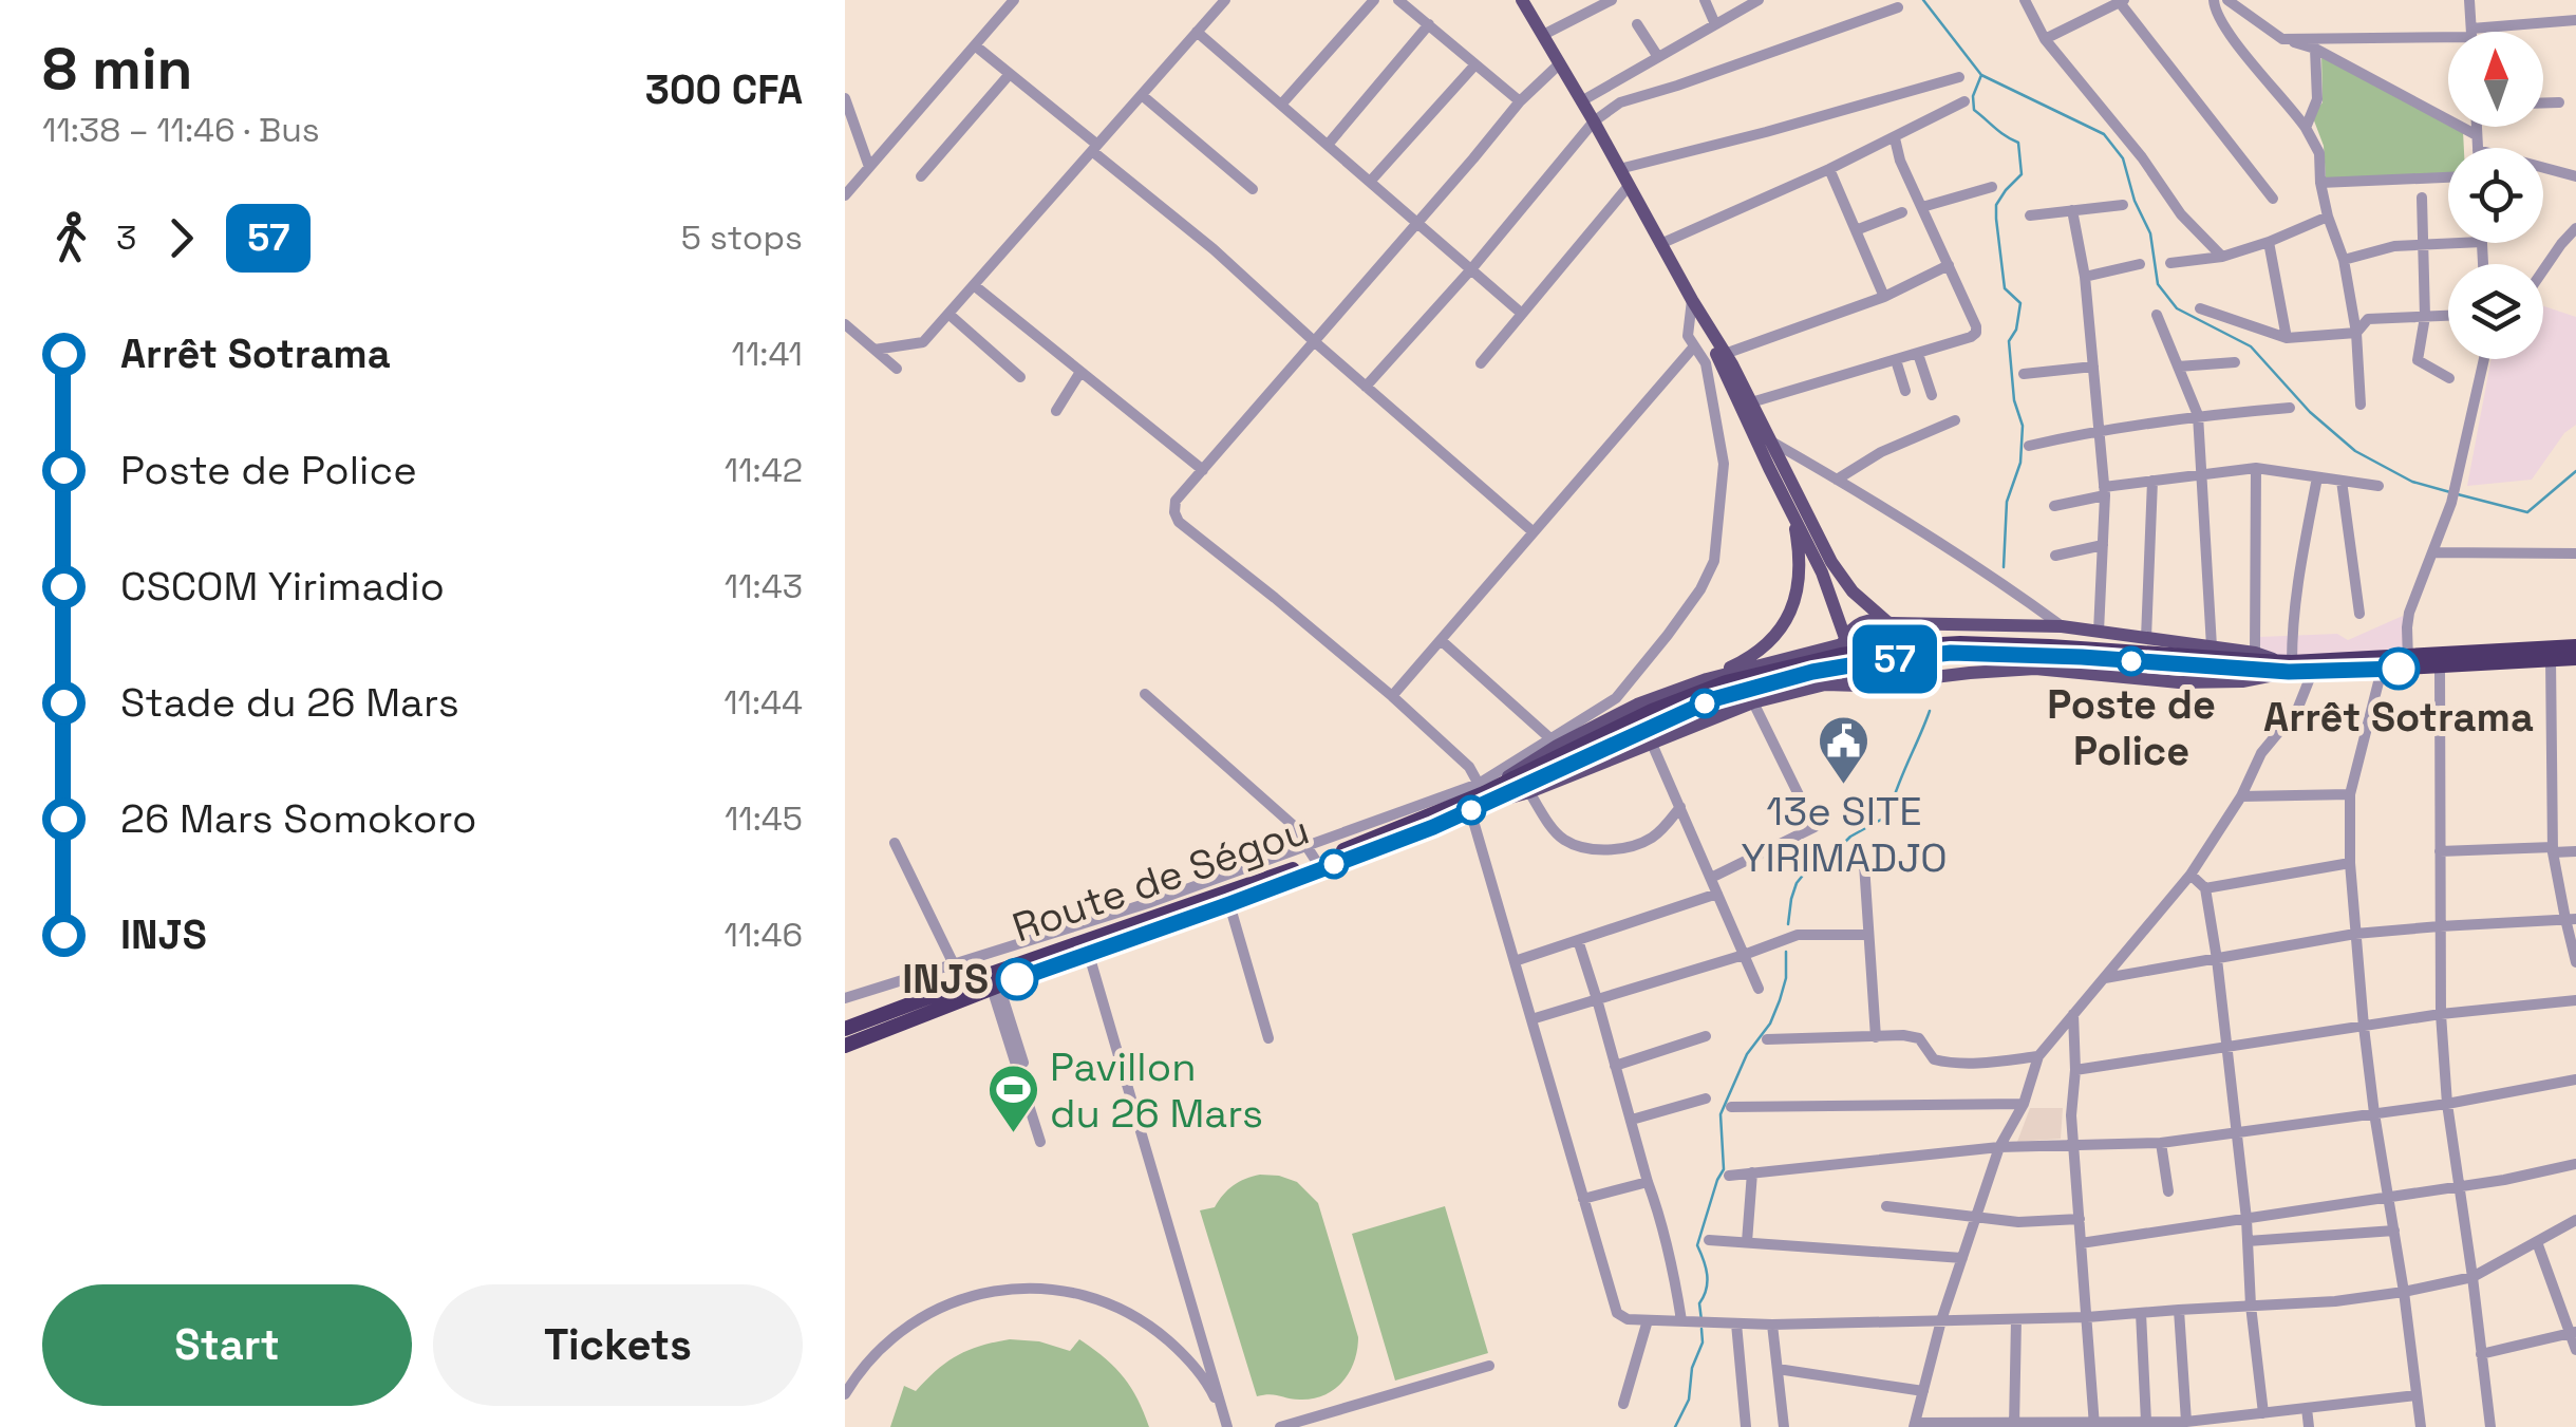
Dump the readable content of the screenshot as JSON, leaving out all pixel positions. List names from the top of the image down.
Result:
{
  "streets": {
    "highway": ["Route de Ségou"]
  },
  "places": {
    "other": ["Poste de Police", "Arrêt Sotrama", "INJS"],
    "public building": ["13e SITE YIRIMADJO"],
    "sports": ["Pavillon du 26 Mars"]
  },
  "lines": ["bus line 57"],
  "north": "top",
  "page": {
    "heading": ["8 min", "11:38 – 11:46 · Bus", "300 CFA"],
    "on_map": "57",
    "legs": ["3", "57", "5 stops"],
    "list": [
      {
        "name": "Arrêt Sotrama",
        "value": "11:41"
      },
      {
        "name": "Poste de Police",
        "value": "11:42"
      },
      {
        "name": "CSCOM Yirimadio",
        "value": "11:43"
      },
      {
        "name": "Stade du 26 Mars",
        "value": "11:44"
      },
      {
        "name": "26 Mars Somokoro",
        "value": "11:45"
      },
      {
        "name": "INJS",
        "value": "11:46"
      }
    ],
    "buttons": ["Start", "Tickets"]
  }
}
